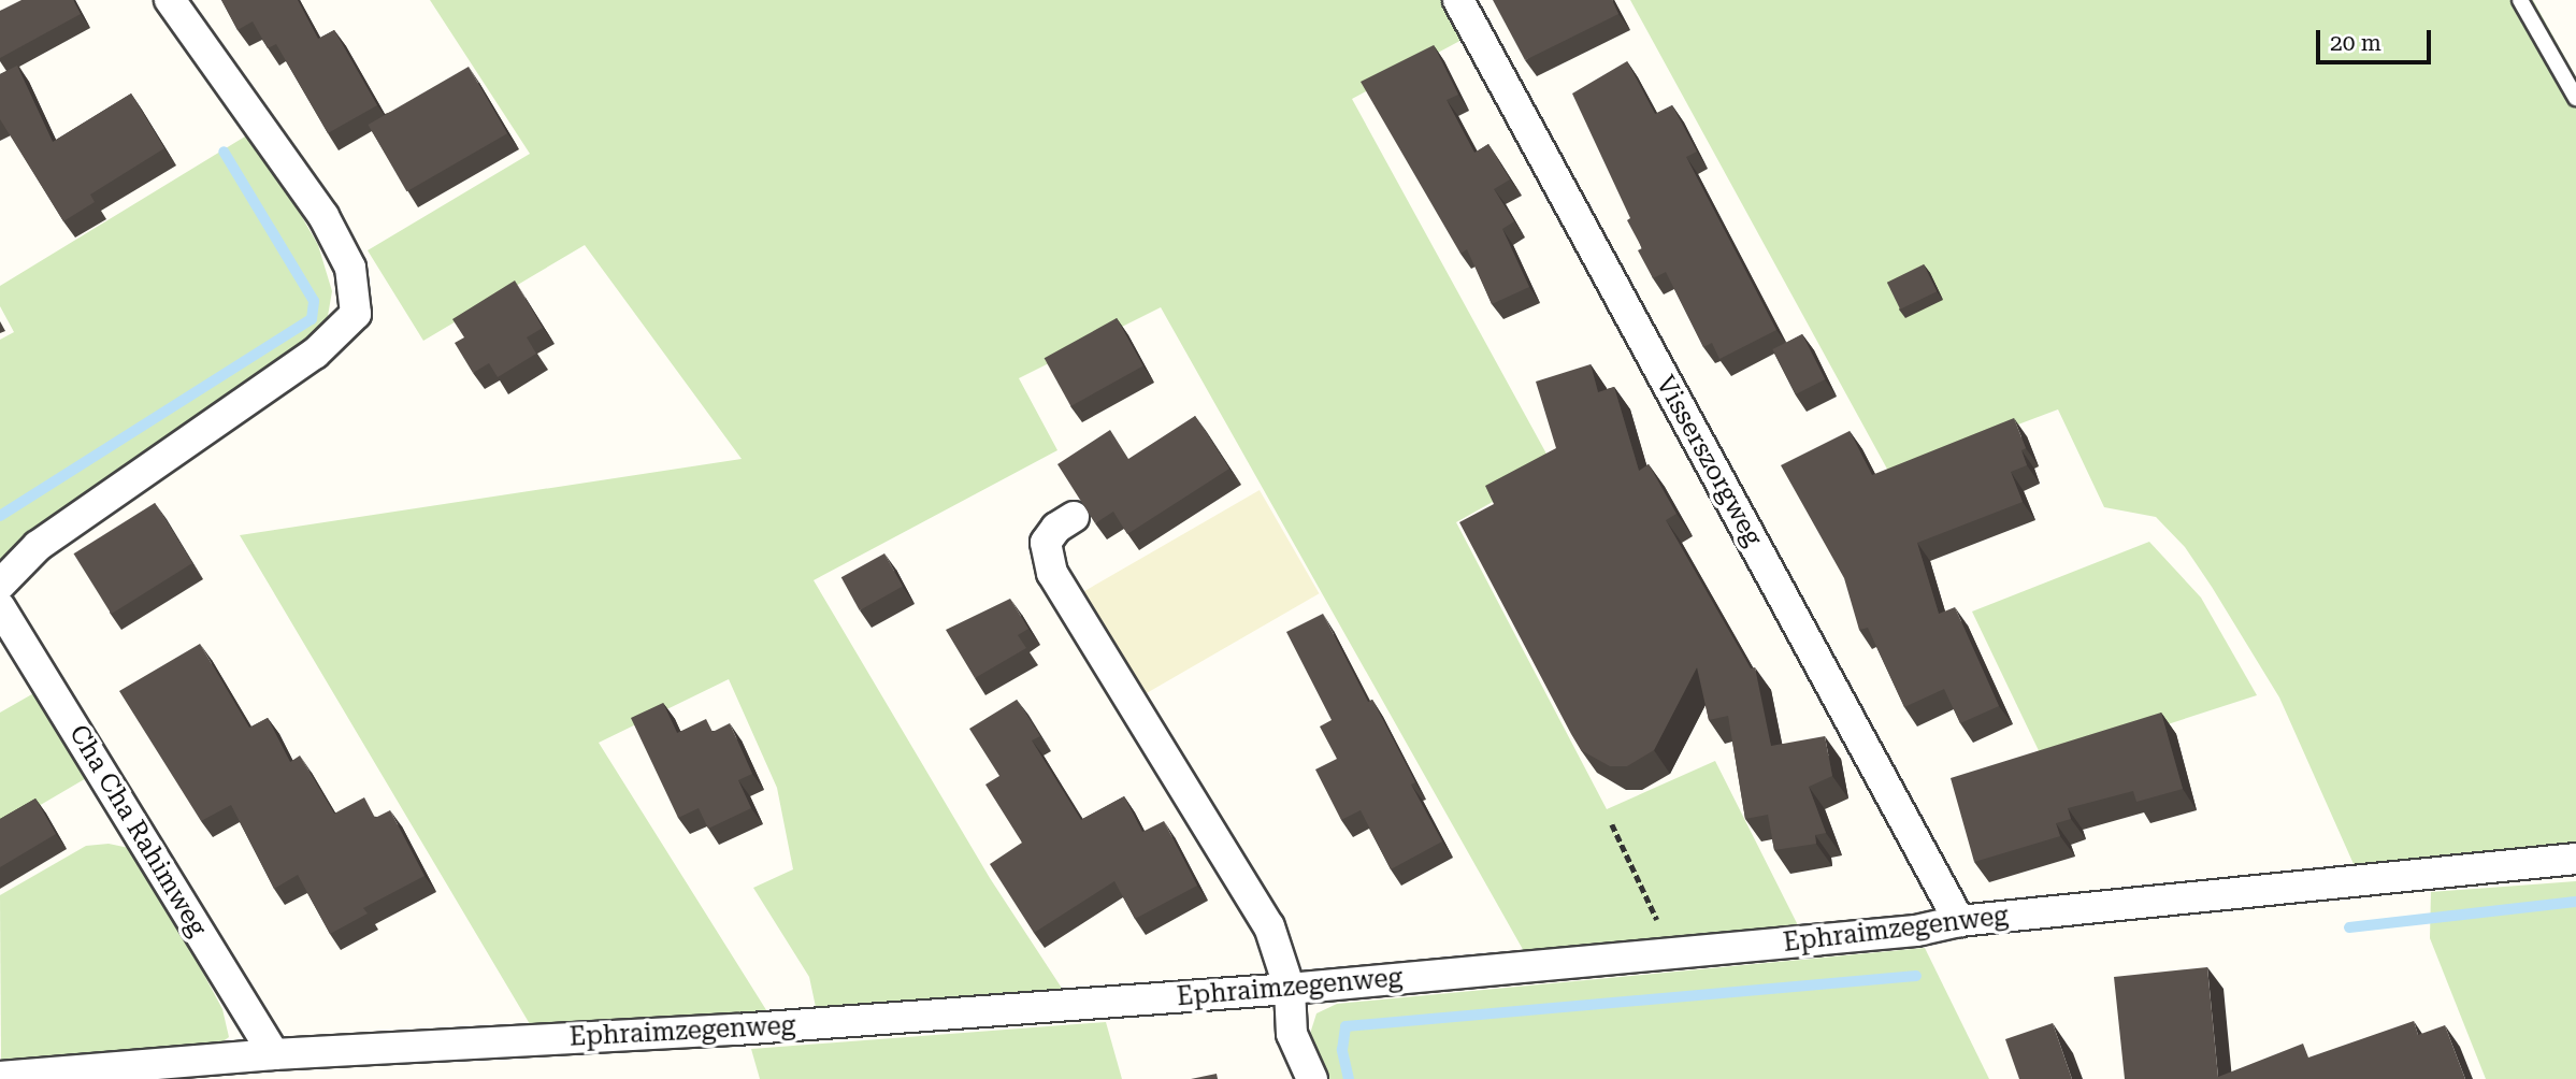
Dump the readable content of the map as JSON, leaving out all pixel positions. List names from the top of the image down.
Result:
{
  "streets": {
    "street": ["Visserszorgweg", "Cha Cha Rahimweg", "Ephraimzegenweg"]
  },
  "crossings": [
    ["Visserszorgweg", "Ephraimzegenweg"],
    ["Cha Cha Rahimweg", "Ephraimzegenweg"]
  ],
  "scale_bar": "20 m"
}
